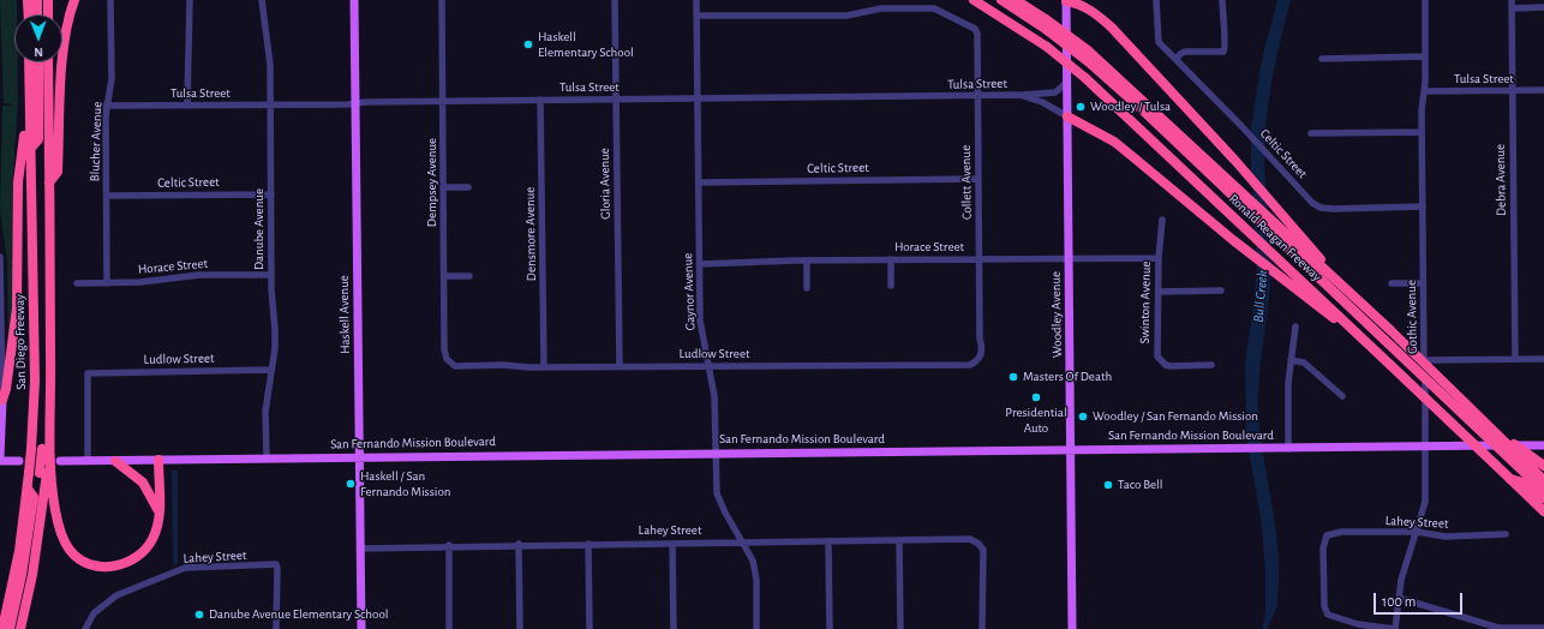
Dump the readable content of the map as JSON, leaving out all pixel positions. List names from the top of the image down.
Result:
{
  "streets": {
    "highway": ["Ronald Reagan Freeway", "San Diego Freeway"],
    "main road": ["Haskell Avenue", "Woodley Avenue", "San Fernando Mission Boulevard"],
    "street": [
      "Tulsa Street",
      "Blucher Avenue",
      "Celtic Street",
      "Debra Avenue",
      "Dempsey Avenue",
      "Collett Avenue",
      "Gloria Avenue",
      "Danube Avenue",
      "Densmore Avenue",
      "Horace Street",
      "Gaynor Avenue",
      "Swinton Avenue",
      "Gothic Avenue",
      "Ludlow Street",
      "Lahey Street"
    ]
  },
  "crossings": [
    ["Tulsa Street", "Blucher Avenue"],
    ["Tulsa Street", "Debra Avenue"],
    ["Tulsa Street", "Dempsey Avenue"],
    ["Tulsa Street", "Collett Avenue"],
    ["Tulsa Street", "Gloria Avenue"],
    ["Tulsa Street", "Danube Avenue"],
    ["Tulsa Street", "Densmore Avenue"],
    ["Tulsa Street", "Gaynor Avenue"],
    ["Tulsa Street", "Haskell Avenue"],
    ["Tulsa Street", "Woodley Avenue"],
    ["Tulsa Street", "Gothic Avenue"],
    ["Blucher Avenue", "Celtic Street"],
    ["Blucher Avenue", "Horace Street"],
    ["Celtic Street", "Collett Avenue"],
    ["Celtic Street", "Danube Avenue"],
    ["Celtic Street", "Gaynor Avenue"],
    ["Celtic Street", "Gothic Avenue"],
    ["Dempsey Avenue", "Ludlow Street"],
    ["Collett Avenue", "Horace Street"],
    ["Collett Avenue", "Gaynor Avenue"],
    ["Collett Avenue", "Ludlow Street"],
    ["Gloria Avenue", "Ludlow Street"],
    ["Danube Avenue", "Horace Street"],
    ["Danube Avenue", "Ludlow Street"],
    ["Danube Avenue", "San Fernando Mission Boulevard"],
    ["Densmore Avenue", "Ludlow Street"],
    ["Horace Street", "Gaynor Avenue"],
    ["Horace Street", "Swinton Avenue"],
    ["Horace Street", "Woodley Avenue"],
    ["Gaynor Avenue", "Ludlow Street"],
    ["Gaynor Avenue", "San Fernando Mission Boulevard"],
    ["Gaynor Avenue", "Lahey Street"],
    ["Haskell Avenue", "San Fernando Mission Boulevard"],
    ["Haskell Avenue", "Lahey Street"],
    ["Woodley Avenue", "San Fernando Mission Boulevard"],
    ["Gothic Avenue", "San Fernando Mission Boulevard"],
    ["Gothic Avenue", "Lahey Street"],
    ["Ludlow Street", "San Fernando Mission Boulevard"]
  ],
  "water": ["Bull Creek"],
  "places": [
    "Haskell Elementary School",
    "Woodley / Tulsa",
    "Masters Of Death",
    "Presidential Auto",
    "Woodley / San Fernando Mission",
    "Haskell / San Fernando Mission",
    "Taco Bell",
    "Danube Avenue Elementary School"
  ],
  "scale_bar": "100 m",
  "north": "bottom"
}
